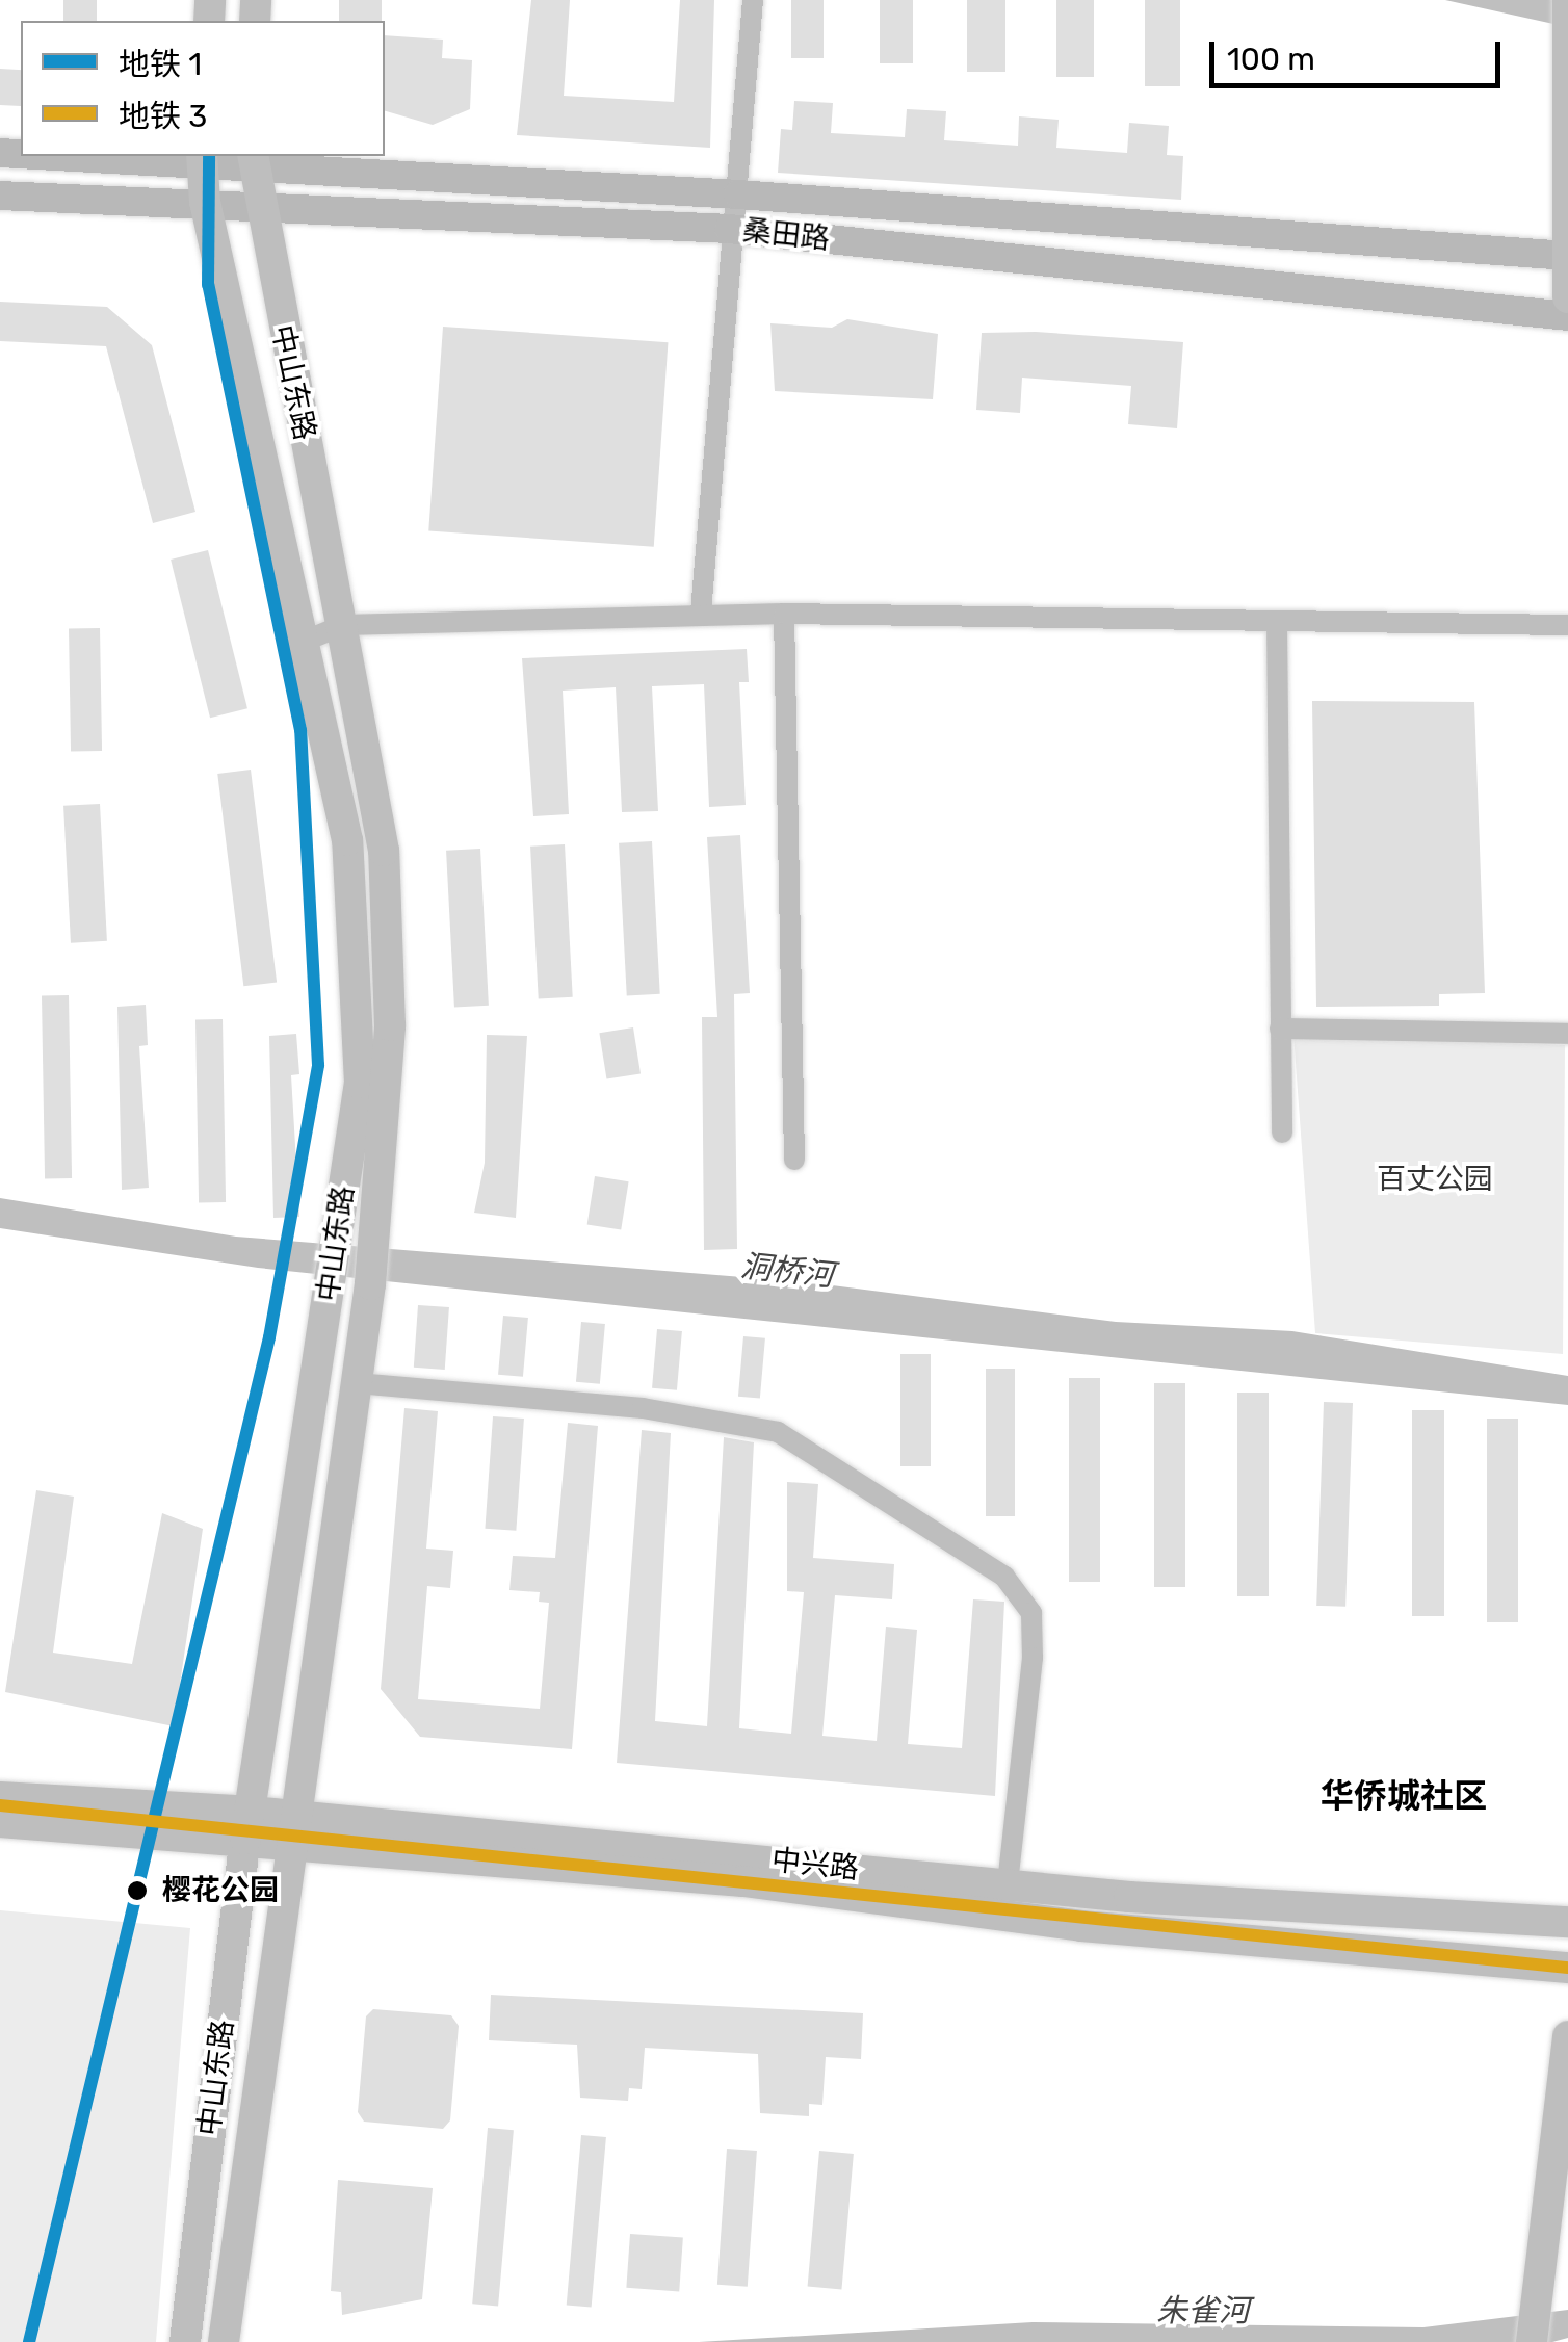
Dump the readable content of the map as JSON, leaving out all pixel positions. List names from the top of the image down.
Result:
{
  "streets": {
    "main road": ["桑田路", "中山东路", "中兴路"]
  },
  "crossings": [
    ["桑田路", "中山东路"],
    ["中山东路", "中兴路"]
  ],
  "districts": ["华侨城社区"],
  "water": ["洞桥河", "朱雀河"],
  "parks": ["百丈公园"],
  "places": ["樱花公园"],
  "lines": ["metro line 1", "metro line 3"],
  "legend": ["地铁 1", "地铁 3"],
  "scale_bar": "100 m"
}
